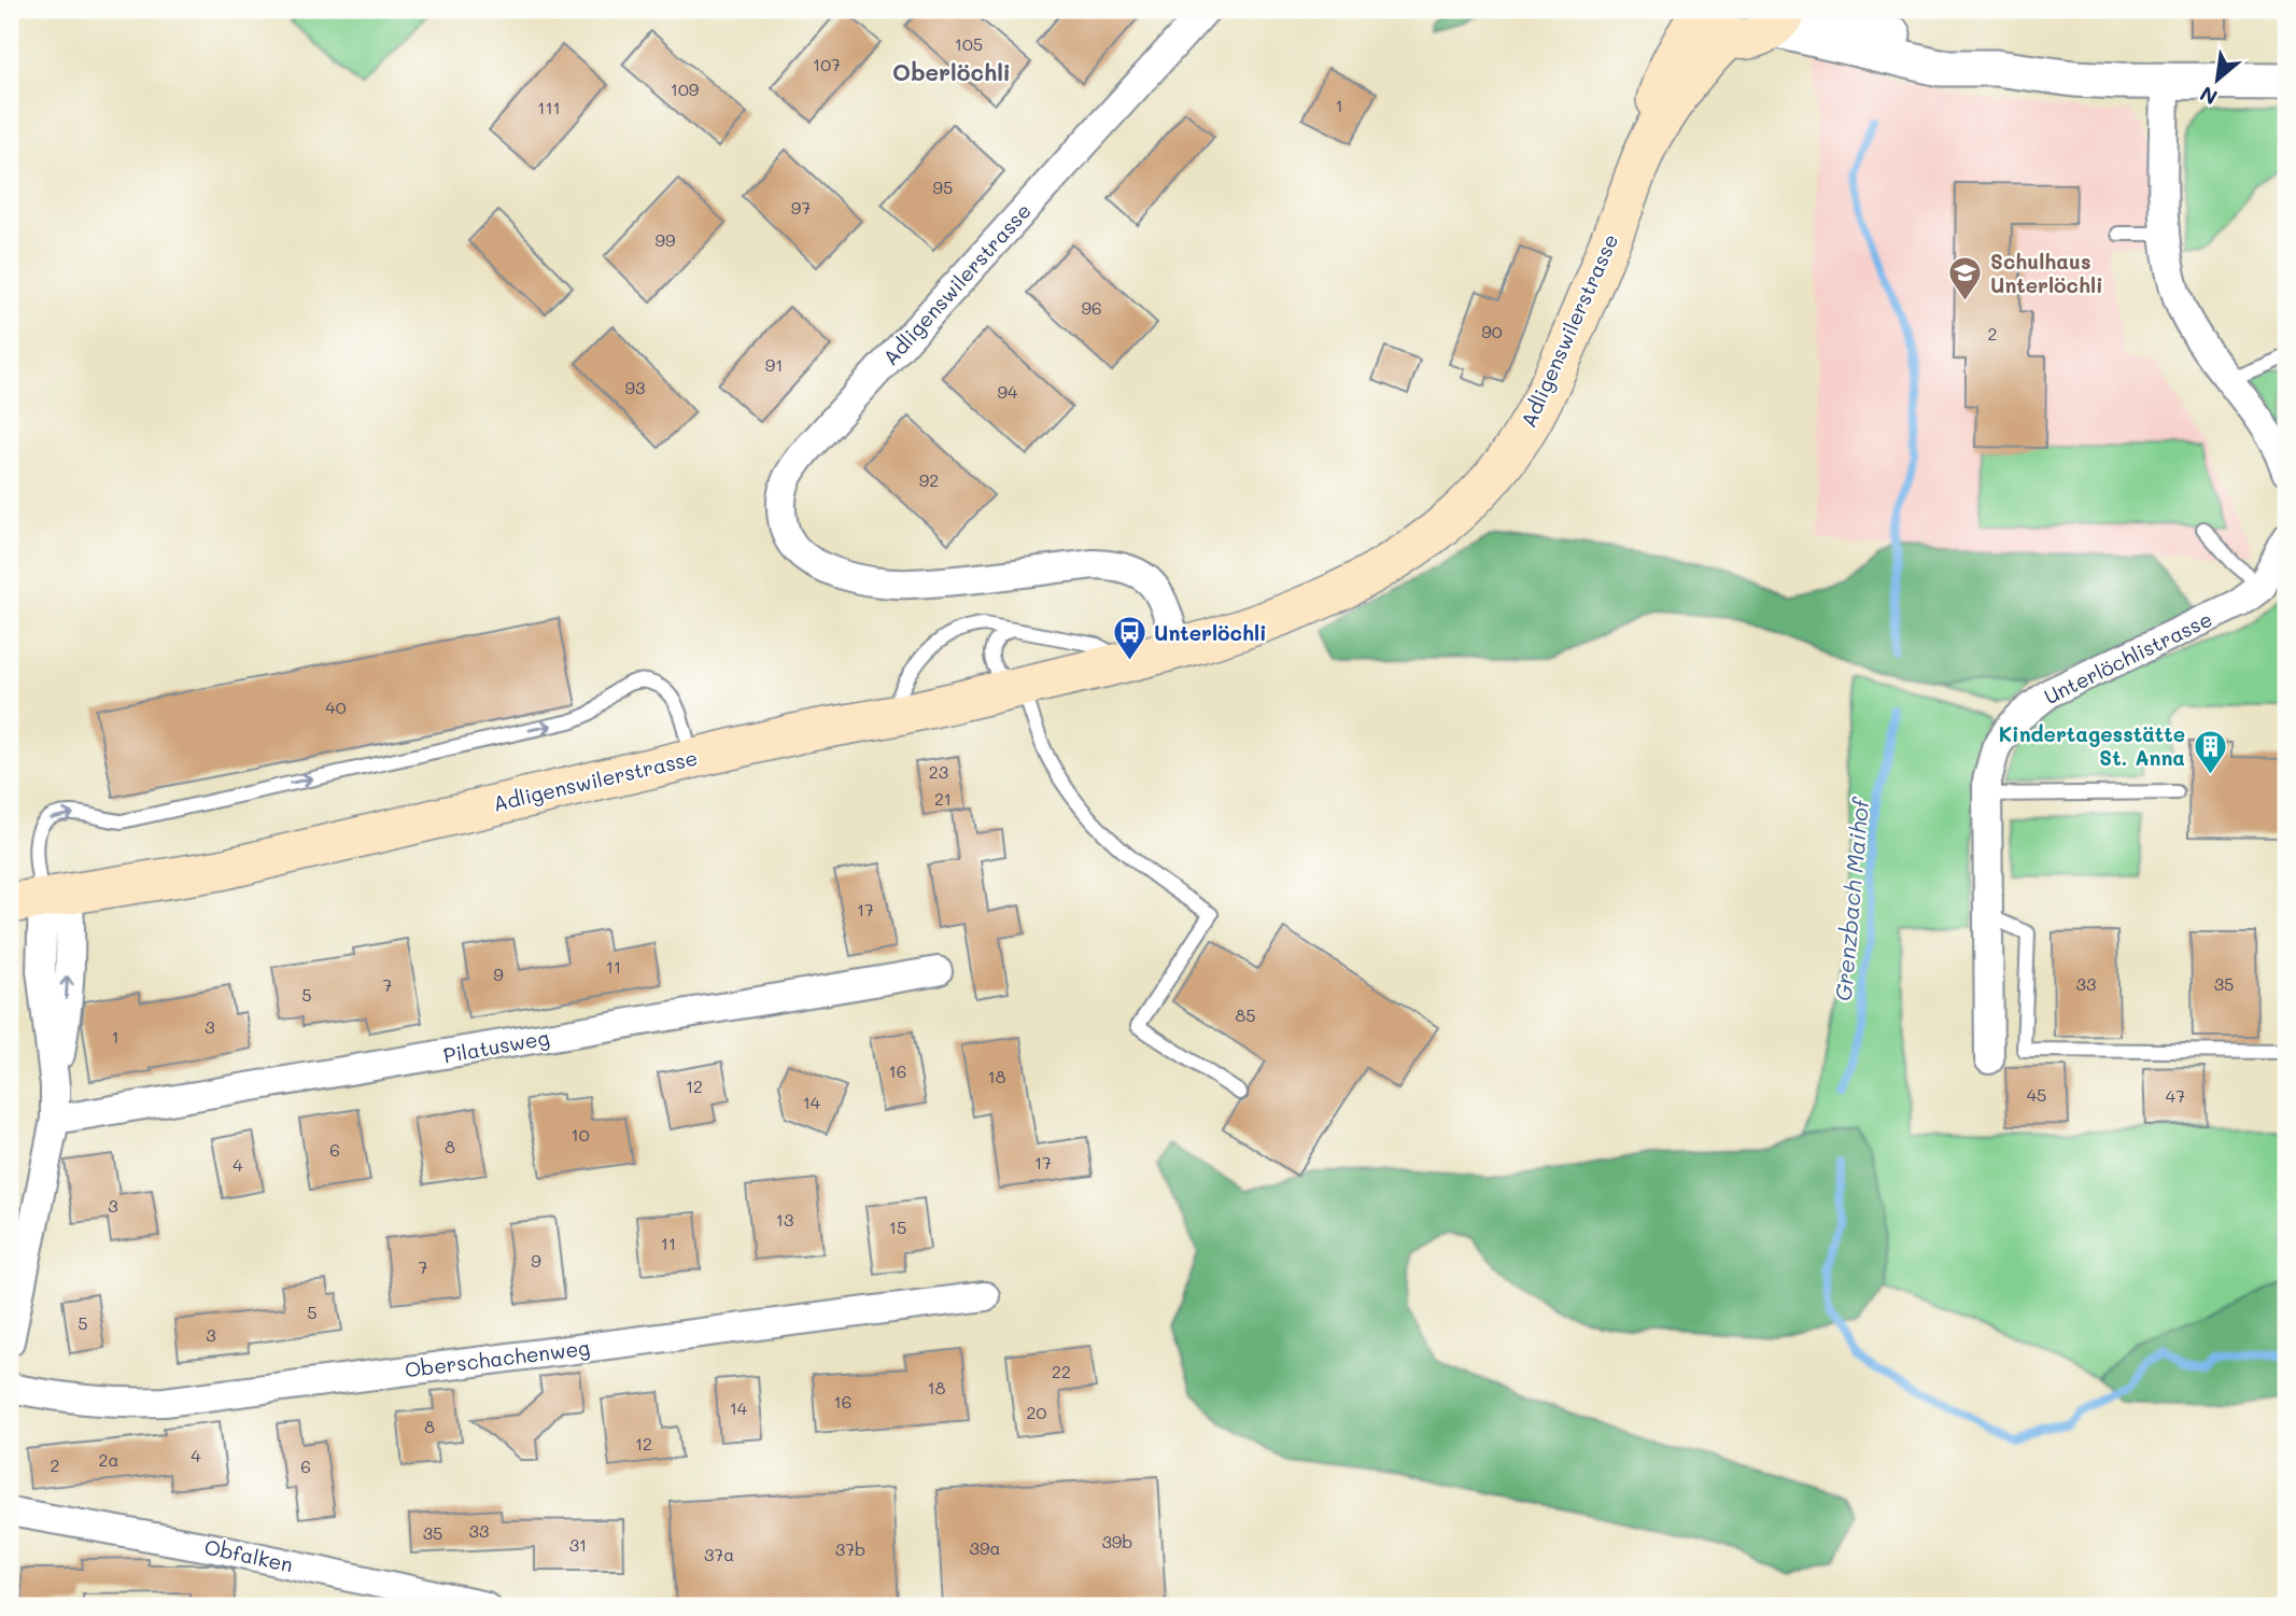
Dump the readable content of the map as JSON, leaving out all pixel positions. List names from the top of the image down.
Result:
{
  "streets": {
    "main road": ["Adligenswilerstrasse"],
    "street": [
      "Unterlöchlistrasse",
      "Pilatusweg",
      "Oberschachenweg",
      "Obfalken"
    ]
  },
  "districts": ["Oberlöchli"],
  "water": ["Grenzbach Maihof"],
  "places": {
    "school or university": ["Schulhaus Unterlöchli"],
    "bus stop": ["Unterlöchli"],
    "building": ["Kindertagesstätte St. Anna"]
  },
  "house_numbers": [
    "105",
    "107",
    "109",
    "1",
    "111",
    "95",
    "97",
    "99",
    "96",
    "90",
    "2",
    "91",
    "93",
    "94",
    "92",
    "40",
    "23",
    "21",
    "17",
    "11",
    "9",
    "33",
    "35",
    "7",
    "5",
    "85",
    "3",
    "1",
    "16",
    "18",
    "12",
    "45",
    "47",
    "14",
    "10",
    "8",
    "6",
    "17",
    "4",
    "3",
    "13",
    "15",
    "11",
    "9",
    "7",
    "5",
    "5",
    "3",
    "22",
    "18",
    "16",
    "14",
    "20",
    "8",
    "12",
    "4",
    "2a",
    "2",
    "6",
    "33",
    "35",
    "39b",
    "31",
    "39a",
    "37b",
    "37a"
  ],
  "north": "bottom left"
}
